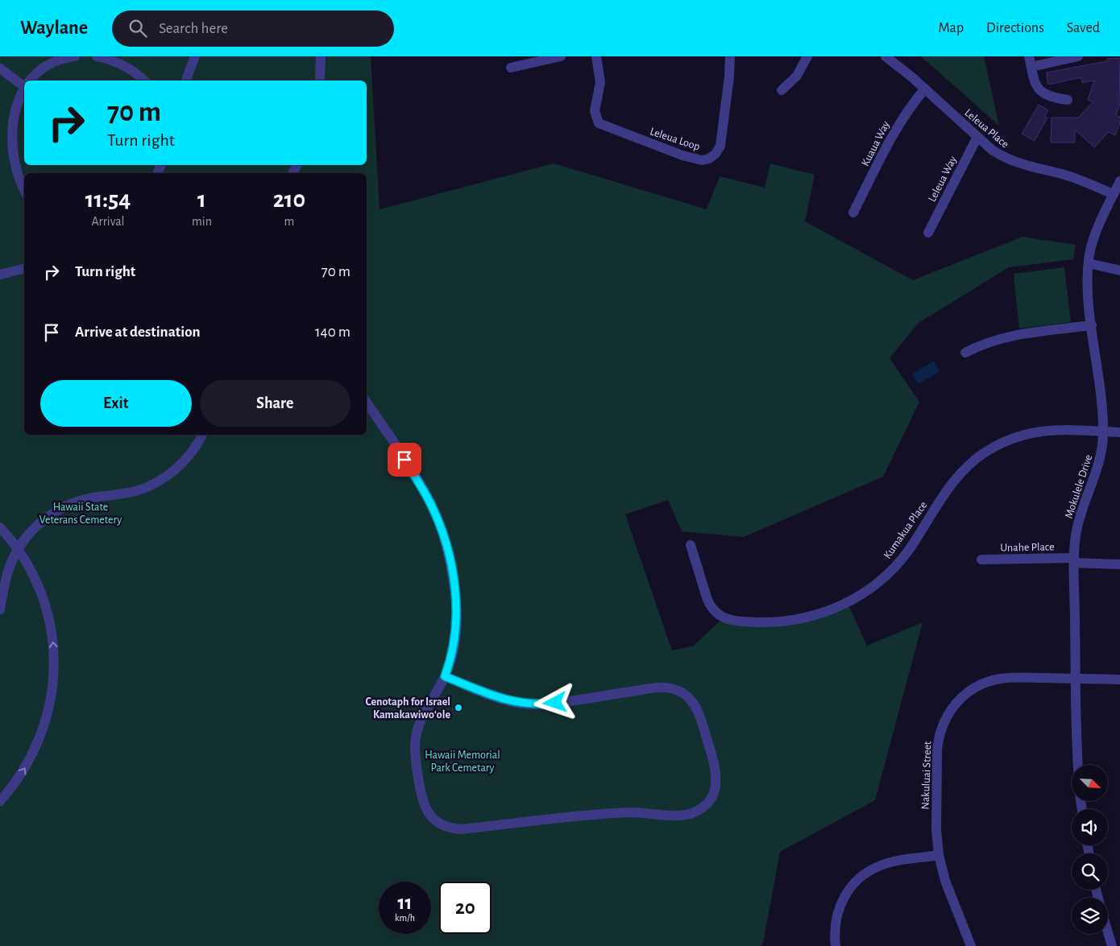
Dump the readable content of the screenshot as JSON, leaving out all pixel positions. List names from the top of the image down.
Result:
{
  "streets": {
    "street": [
      "Leleua Place",
      "Leleua Loop",
      "Kuaua Way",
      "Leleua Way",
      "Mokulele Drive",
      "Kumakua Place",
      "Unahe Place",
      "Nakuluai Street"
    ]
  },
  "crossings": [
    ["Leleua Place", "Kuaua Way"],
    ["Leleua Place", "Leleua Way"],
    ["Leleua Place", "Mokulele Drive"],
    ["Mokulele Drive", "Kumakua Place"],
    ["Mokulele Drive", "Unahe Place"],
    ["Mokulele Drive", "Nakuluai Street"]
  ],
  "parks": ["Hawaii State Veterans Cemetery", "Hawaii Memorial Park Cemetary"],
  "places": ["Cenotaph for Israel Kamakawiwoʻole"],
  "north": "bottom right",
  "page": {
    "header": "Waylane",
    "search": "Search here",
    "nav": ["Map", "Directions", "Saved"],
    "turn": ["70 m", "Turn right"],
    "eta": [
      "11:54",
      "Arrival",
      "1",
      "min",
      "210",
      "m"
    ],
    "list": [
      {
        "name": "Turn right",
        "value": "70 m"
      },
      {
        "name": "Arrive at destination",
        "value": "140 m"
      }
    ],
    "buttons": ["Exit", "Share"],
    "speed": "11 km/h",
    "limit": "20"
  }
}
